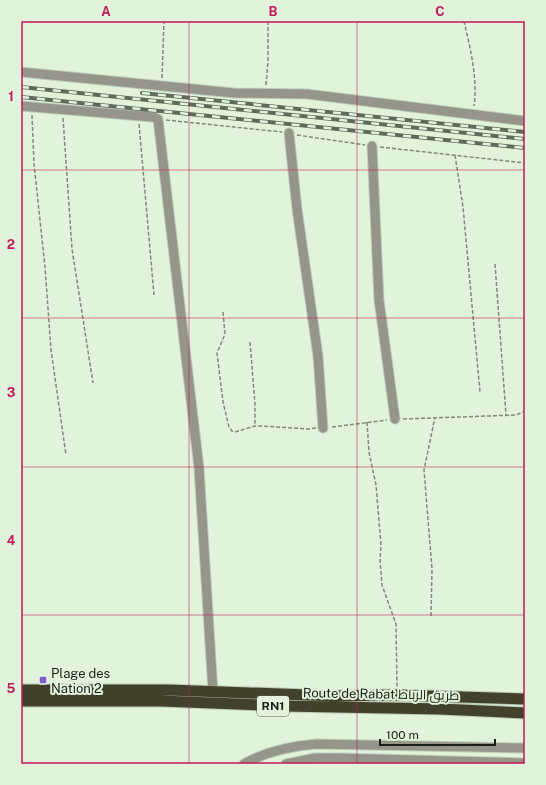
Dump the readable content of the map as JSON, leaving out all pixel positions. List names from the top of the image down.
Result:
{
  "streets": {
    "highway": ["Route de Rabat طريق الرباط", "RN1"]
  },
  "places": {
    "transit": ["Plage des Nation 2"]
  },
  "scale_bar": "100 m",
  "grid": {
    "columns": ["A", "B", "C"],
    "rows": [
      "1",
      "2",
      "3",
      "4",
      "5"
    ]
  }
}
